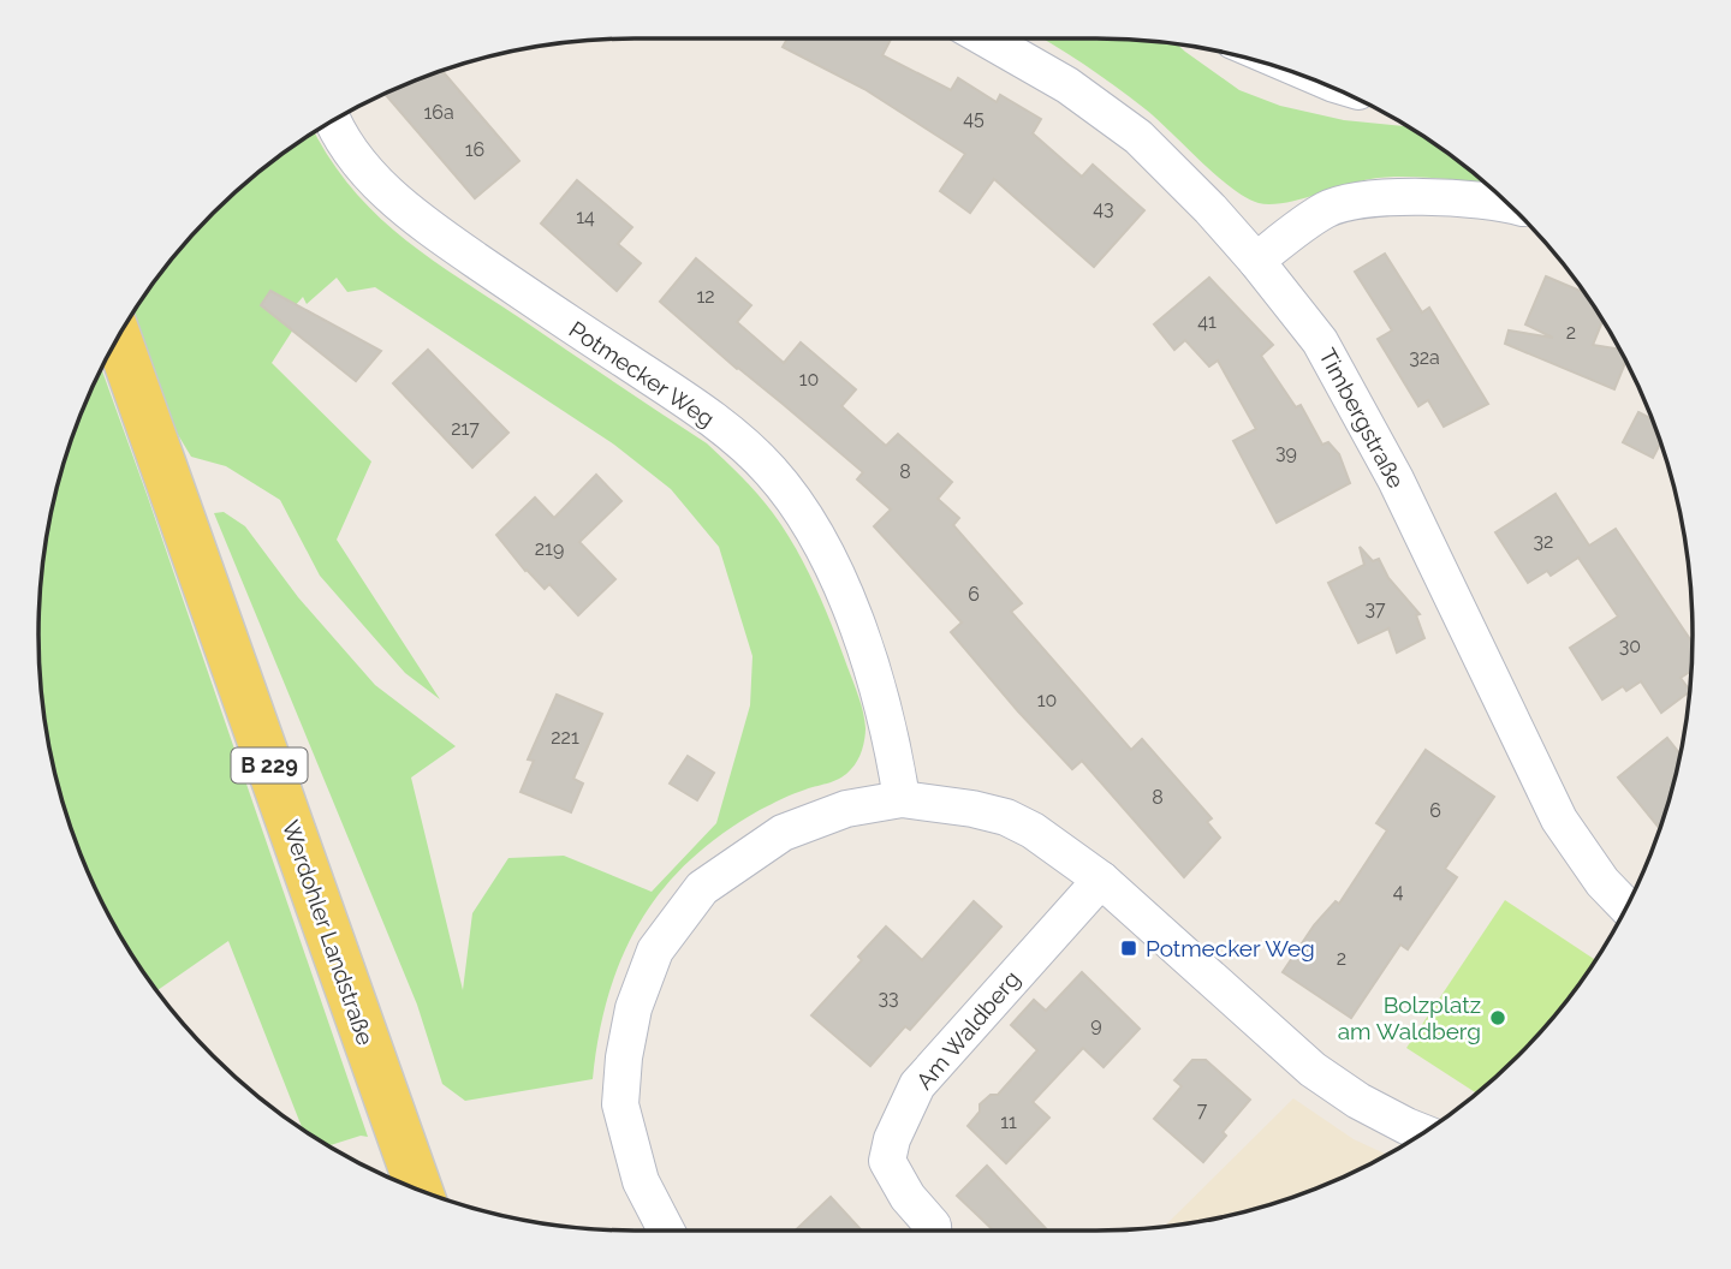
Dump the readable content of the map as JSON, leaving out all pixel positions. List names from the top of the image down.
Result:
{
  "streets": {
    "main road": ["B 229", "Werdohler Landstraße"],
    "street": ["Potmecker Weg", "Timbergstraße", "Am Waldberg"]
  },
  "places": {
    "transit": ["Potmecker Weg"],
    "other": ["Bolzplatz am Waldberg"]
  },
  "house_numbers": [
    "16a",
    "45",
    "16",
    "43",
    "14",
    "12",
    "41",
    "2",
    "32a",
    "10",
    "217",
    "39",
    "8",
    "32",
    "219",
    "6",
    "37",
    "30",
    "10",
    "221",
    "8",
    "6",
    "4",
    "2",
    "33",
    "9",
    "7",
    "11"
  ]
}
